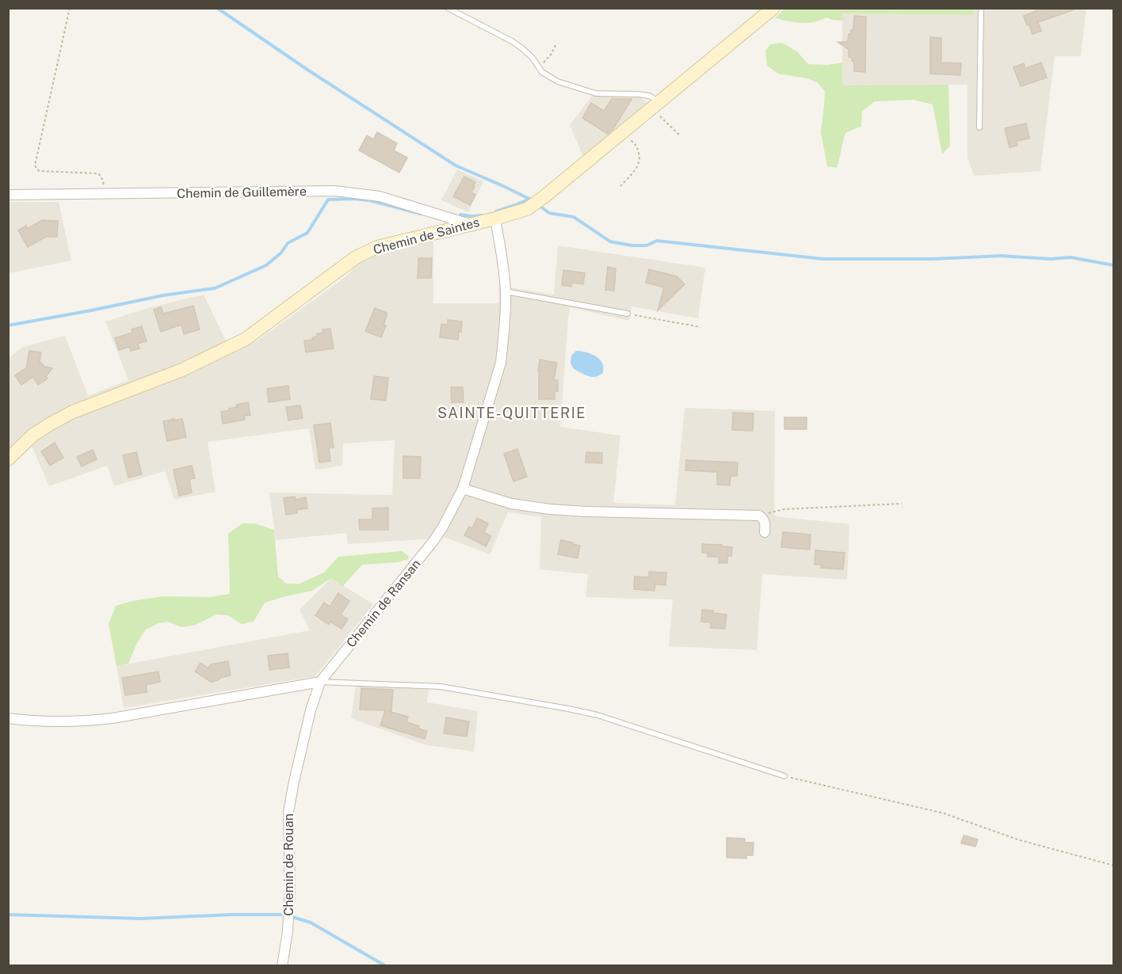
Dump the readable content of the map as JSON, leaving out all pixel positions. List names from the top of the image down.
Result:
{
  "streets": {
    "street": [
      "Chemin de Guillemère",
      "Chemin de Saintes",
      "Chemin de Ransan",
      "Chemin de Rouan"
    ]
  },
  "crossings": [
    ["Chemin de Guillemère", "Chemin de Saintes"],
    ["Chemin de Saintes", "Chemin de Ransan"],
    ["Chemin de Ransan", "Chemin de Rouan"]
  ],
  "districts": ["SAINTE-QUITTERIE"]
}
